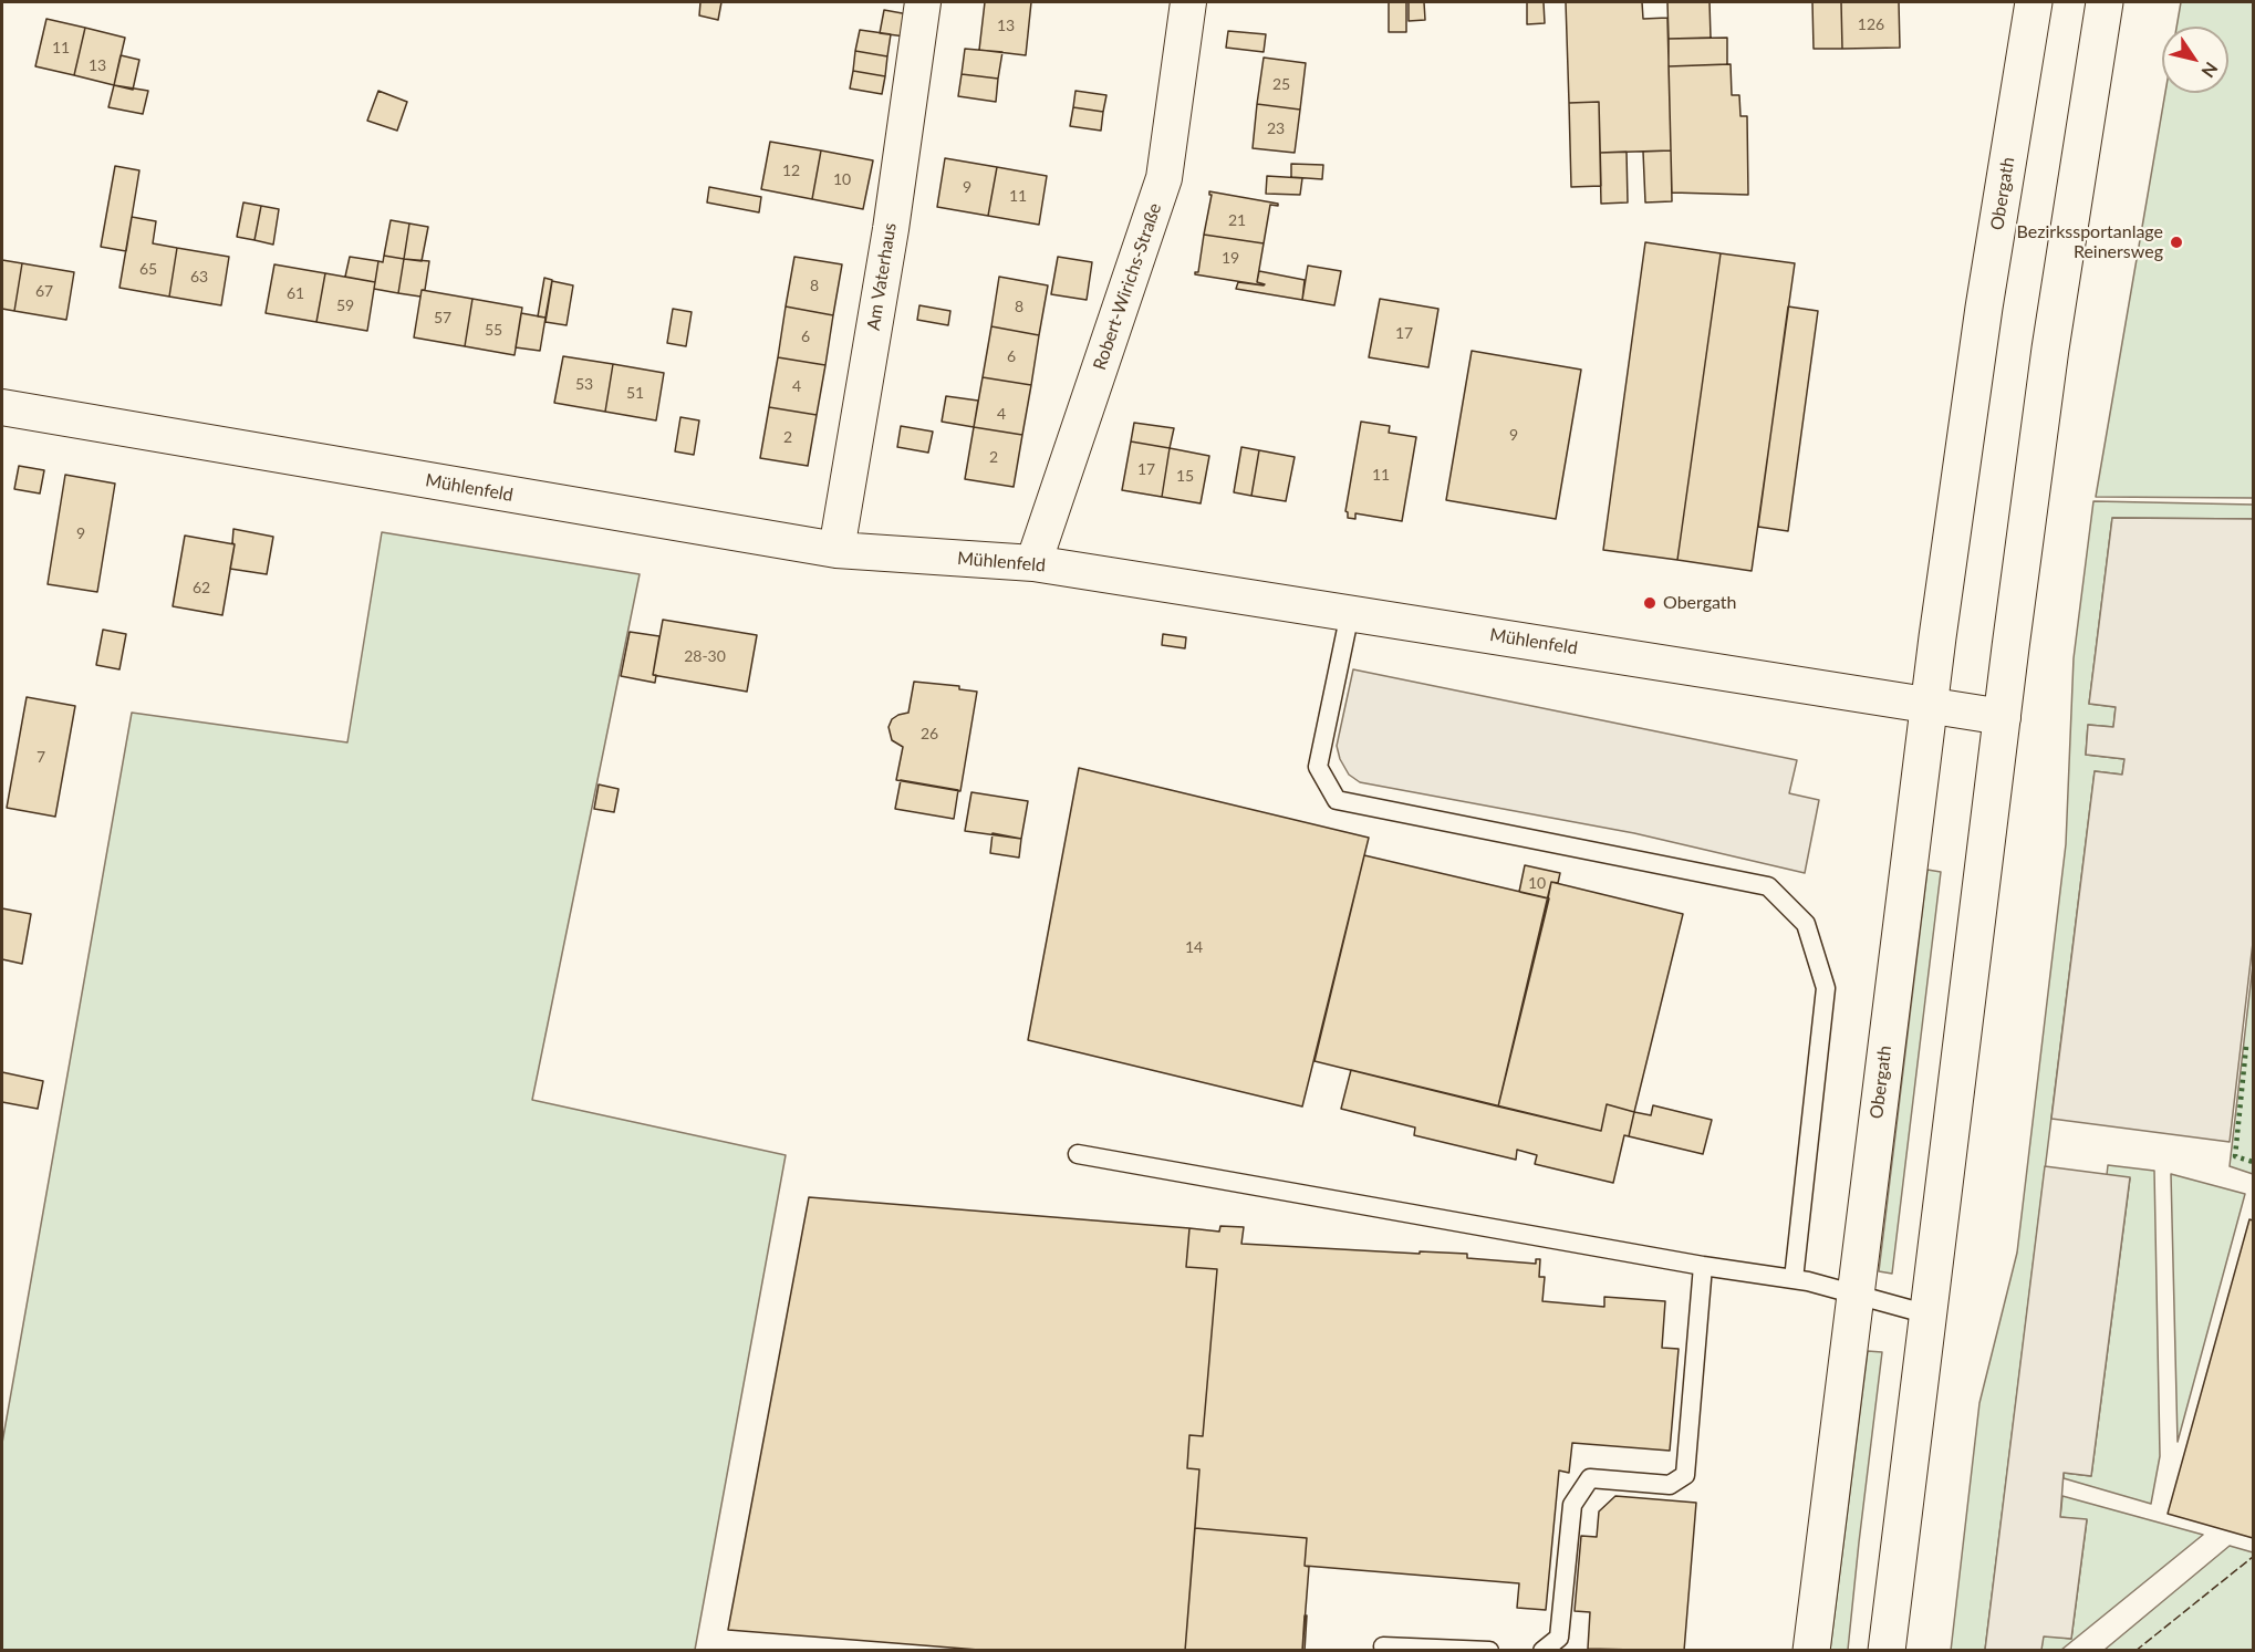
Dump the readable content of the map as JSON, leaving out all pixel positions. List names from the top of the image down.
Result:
{
  "streets": {
    "main road": ["Obergath"],
    "street": ["Am Vaterhaus", "Robert-Wirichs-Straße", "Mühlenfeld"]
  },
  "crossings": [
    ["Obergath", "Mühlenfeld"],
    ["Am Vaterhaus", "Mühlenfeld"],
    ["Robert-Wirichs-Straße", "Mühlenfeld"]
  ],
  "places": ["Bezirkssportanlage Reinersweg", "Obergath"],
  "house_numbers": [
    "126",
    "13",
    "11",
    "13",
    "25",
    "23",
    "12",
    "10",
    "9",
    "11",
    "21",
    "19",
    "65",
    "63",
    "8",
    "67",
    "61",
    "59",
    "8",
    "57",
    "55",
    "17",
    "6",
    "6",
    "53",
    "4",
    "51",
    "4",
    "9",
    "2",
    "2",
    "17",
    "11",
    "15",
    "9",
    "62",
    "28-30",
    "26",
    "7",
    "10",
    "14"
  ],
  "north": "bottom right"
}
